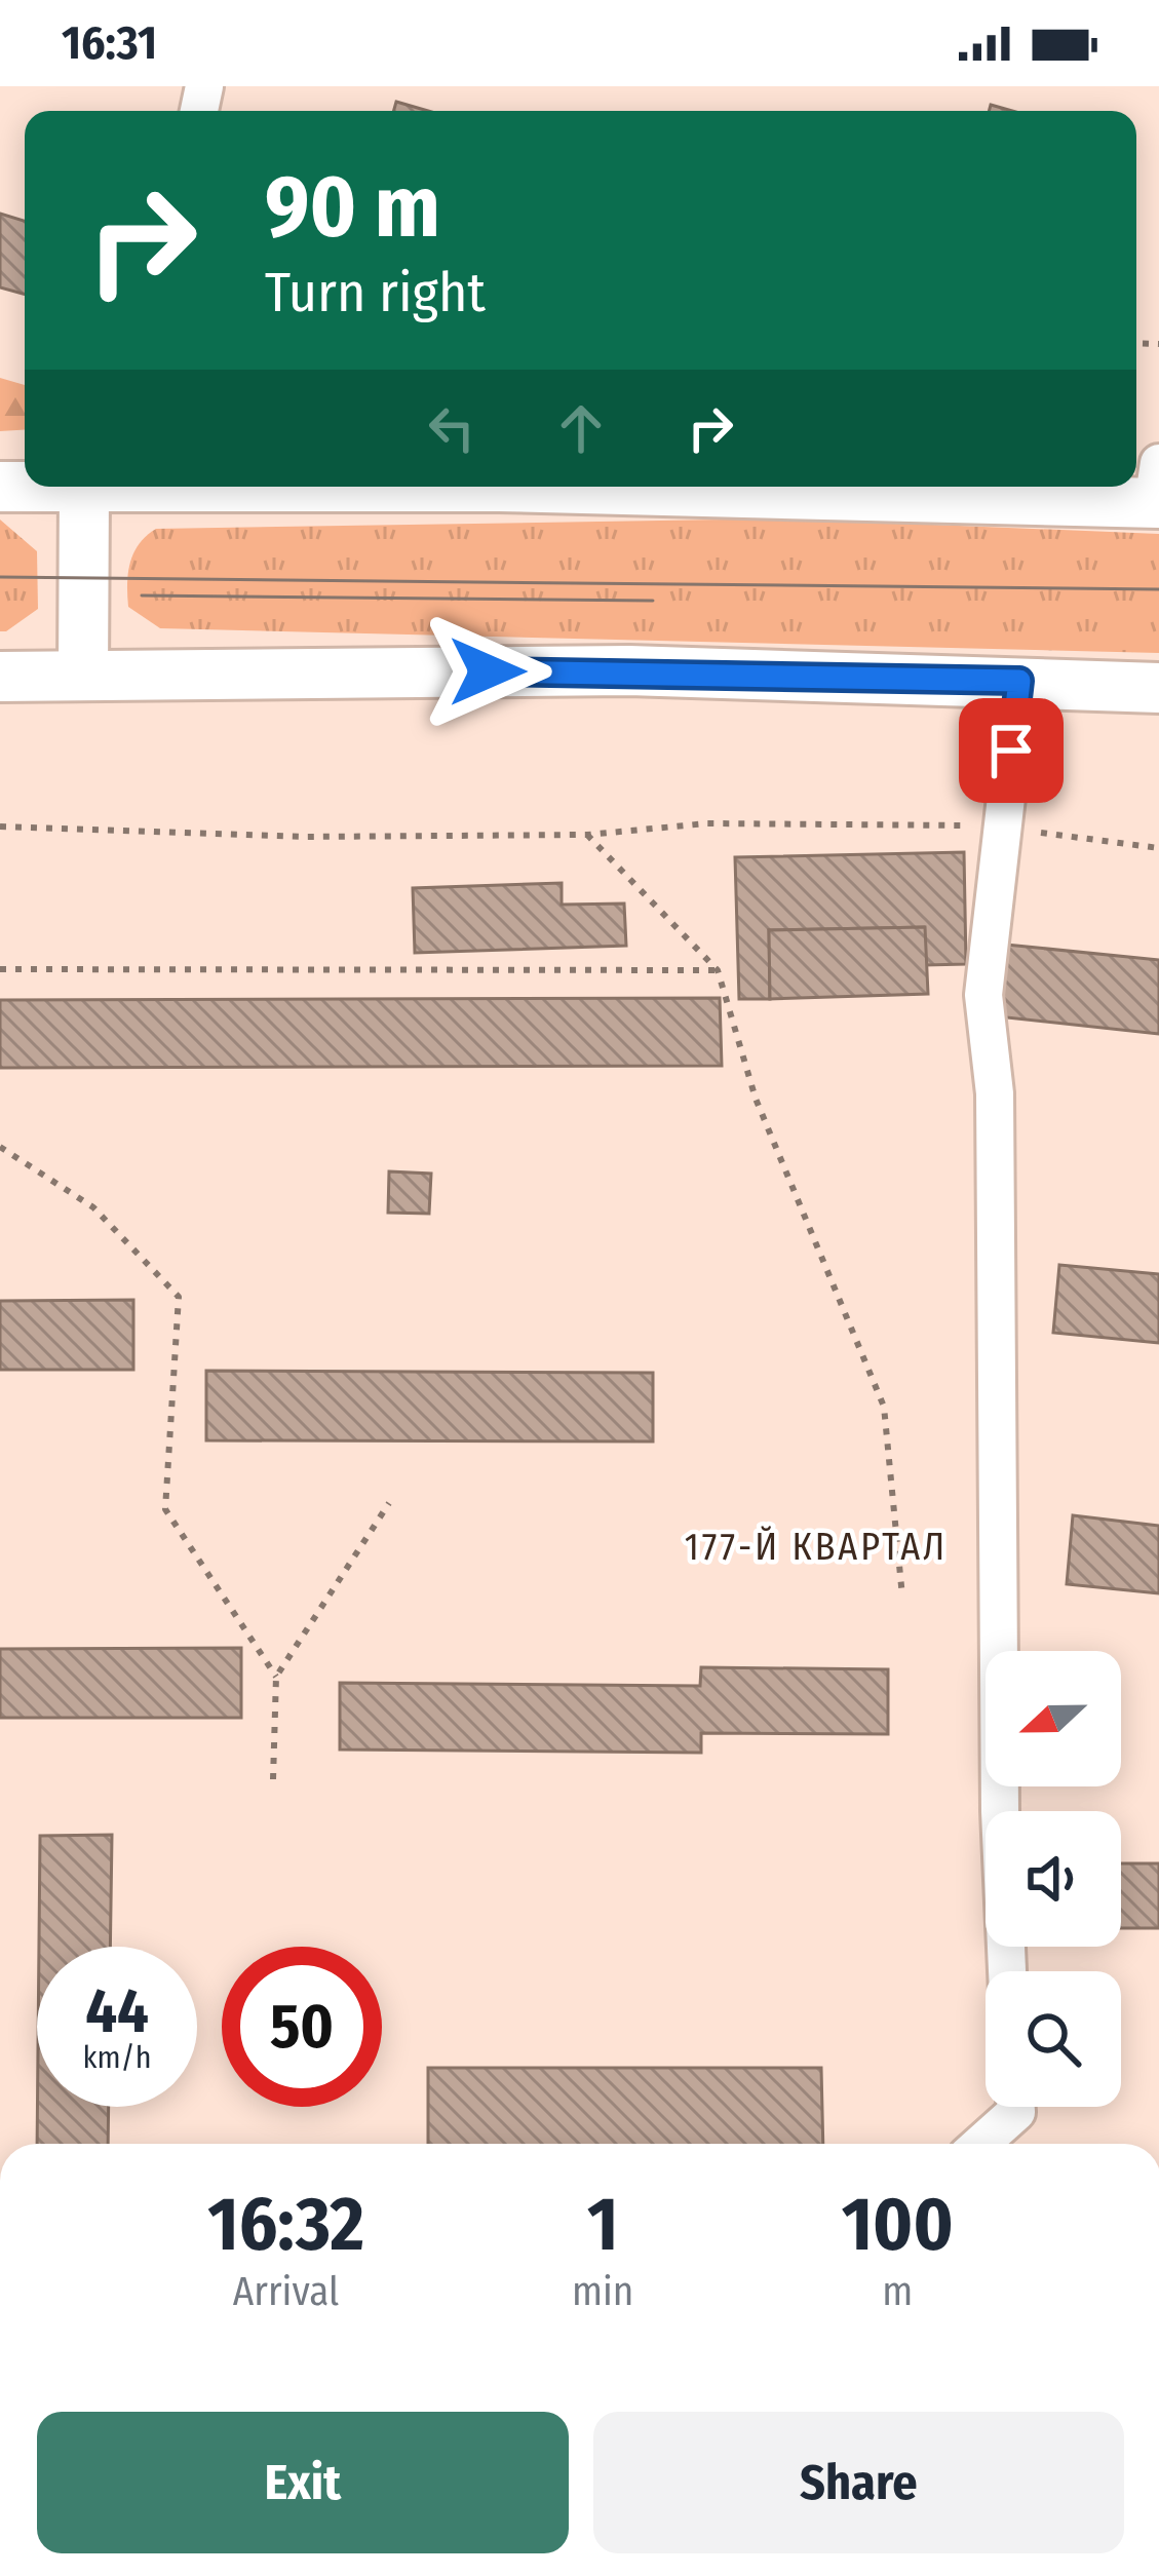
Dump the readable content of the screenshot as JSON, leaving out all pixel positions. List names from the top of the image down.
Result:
{
  "districts": ["177-Й КВАРТАЛ"],
  "north": "left",
  "page": {
    "status": "16:31",
    "turn": ["90 m", "Turn right"],
    "speed": "44 km/h",
    "limit": "50",
    "eta": [
      "16:32",
      "Arrival",
      "1",
      "min",
      "100",
      "m"
    ],
    "buttons": ["Exit", "Share"]
  }
}
